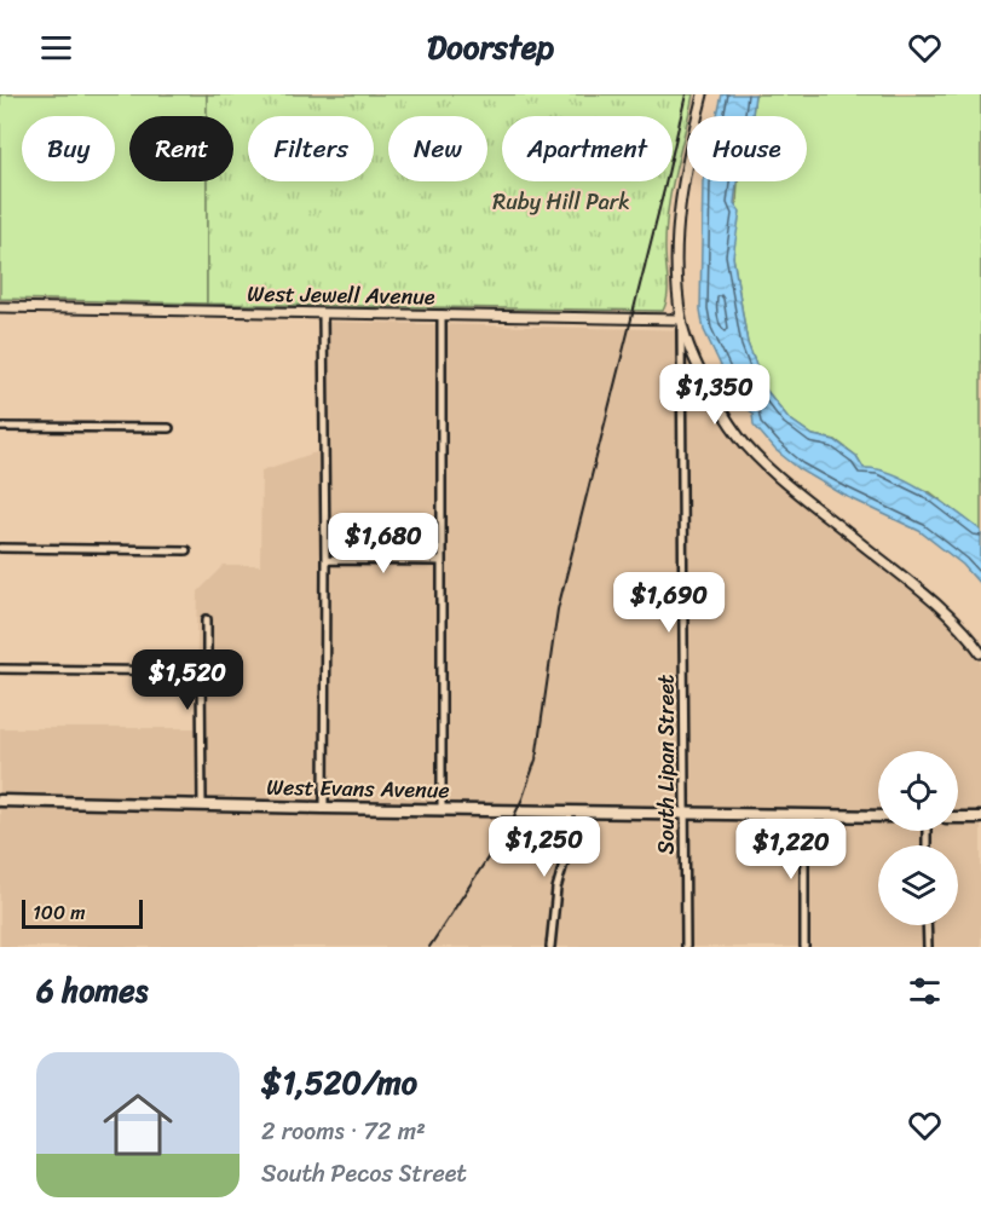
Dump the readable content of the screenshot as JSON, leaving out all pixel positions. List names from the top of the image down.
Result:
{
  "streets": {
    "main road": ["West Evans Avenue"],
    "street": ["West Jewell Avenue", "South Lipan Street"]
  },
  "crossings": [
    ["West Jewell Avenue", "South Lipan Street"],
    ["South Lipan Street", "West Evans Avenue"]
  ],
  "parks": ["Ruby Hill Park"],
  "scale_bar": "100 m",
  "page": {
    "header": "Doorstep",
    "chip": [
      "Buy",
      "Rent",
      "Filters",
      "New",
      "Apartment",
      "House"
    ],
    "price": [
      "$1,350",
      "$1,680",
      "$1,690",
      "$1,520",
      "$1,250",
      "$1,220"
    ],
    "scale": "100 m",
    "heading": "6 homes",
    "list": [
      {
        "name": "$1,520/mo",
        "note": "2 rooms · 72 m² · South Pecos Street"
      }
    ]
  }
}
